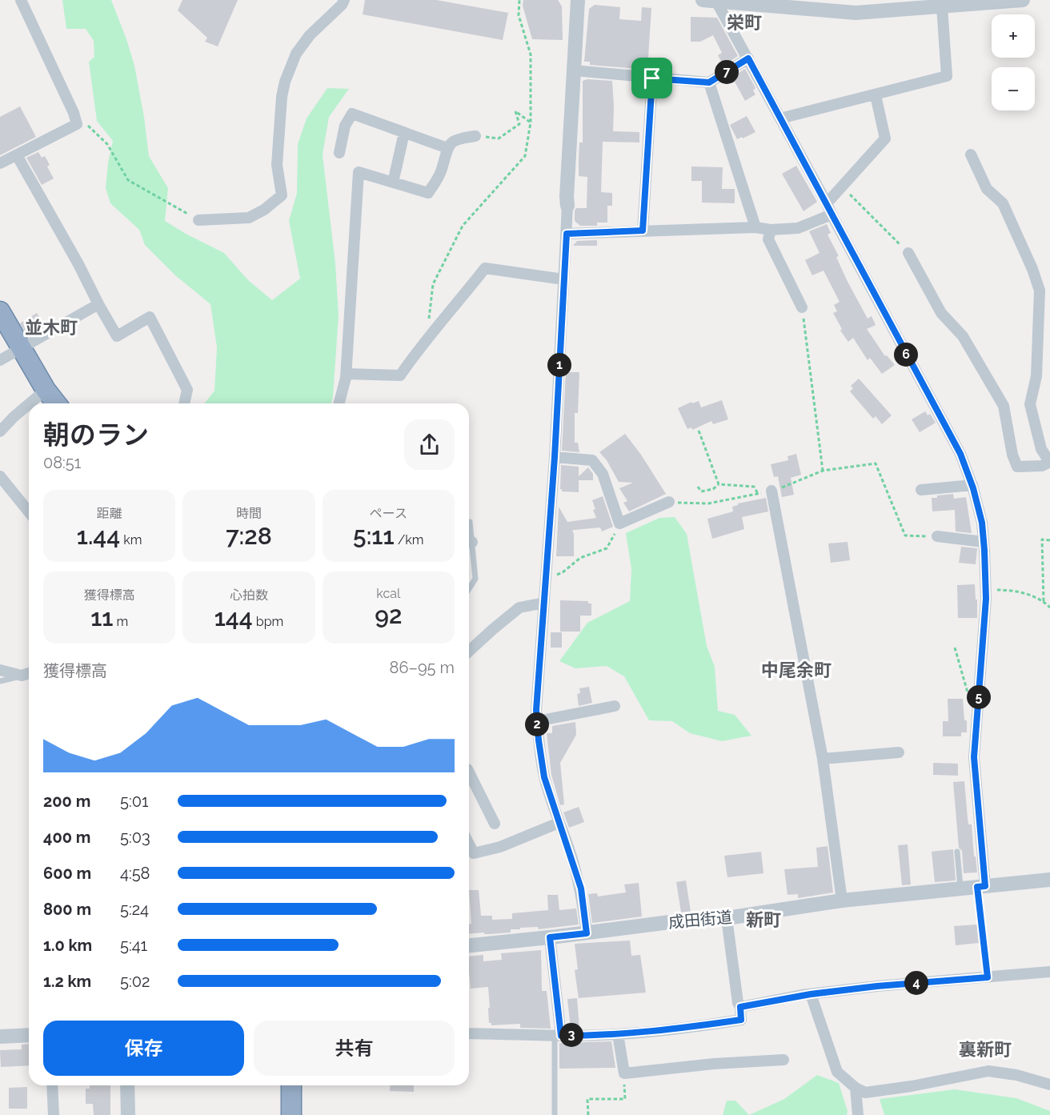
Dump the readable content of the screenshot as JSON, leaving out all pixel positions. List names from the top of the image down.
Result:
{
  "streets": {
    "street": ["成田街道"]
  },
  "districts": [
    "栄町",
    "並木町",
    "中尾余町",
    "新町",
    "裏新町"
  ],
  "page": {
    "map_buttons": ["+", "−"],
    "pins": [
      "7",
      "6",
      "1",
      "5",
      "2",
      "4",
      "3"
    ],
    "heading": ["朝のラン", "08:51"],
    "stats": [
      ["距離", "1.44 km"],
      ["時間", "7:28"],
      ["ペース", "5:11 /km"],
      ["獲得標高", "11 m"],
      ["心拍数", "144 bpm"],
      ["kcal", "92"]
    ],
    "chart": ["獲得標高", "86–95 m"],
    "list": [
      {
        "name": "200 m",
        "note": "5:01"
      },
      {
        "name": "400 m",
        "note": "5:03"
      },
      {
        "name": "600 m",
        "note": "4:58"
      },
      {
        "name": "800 m",
        "note": "5:24"
      },
      {
        "name": "1.0 km",
        "note": "5:41"
      },
      {
        "name": "1.2 km",
        "note": "5:02"
      }
    ],
    "buttons": ["保存", "共有"]
  }
}
